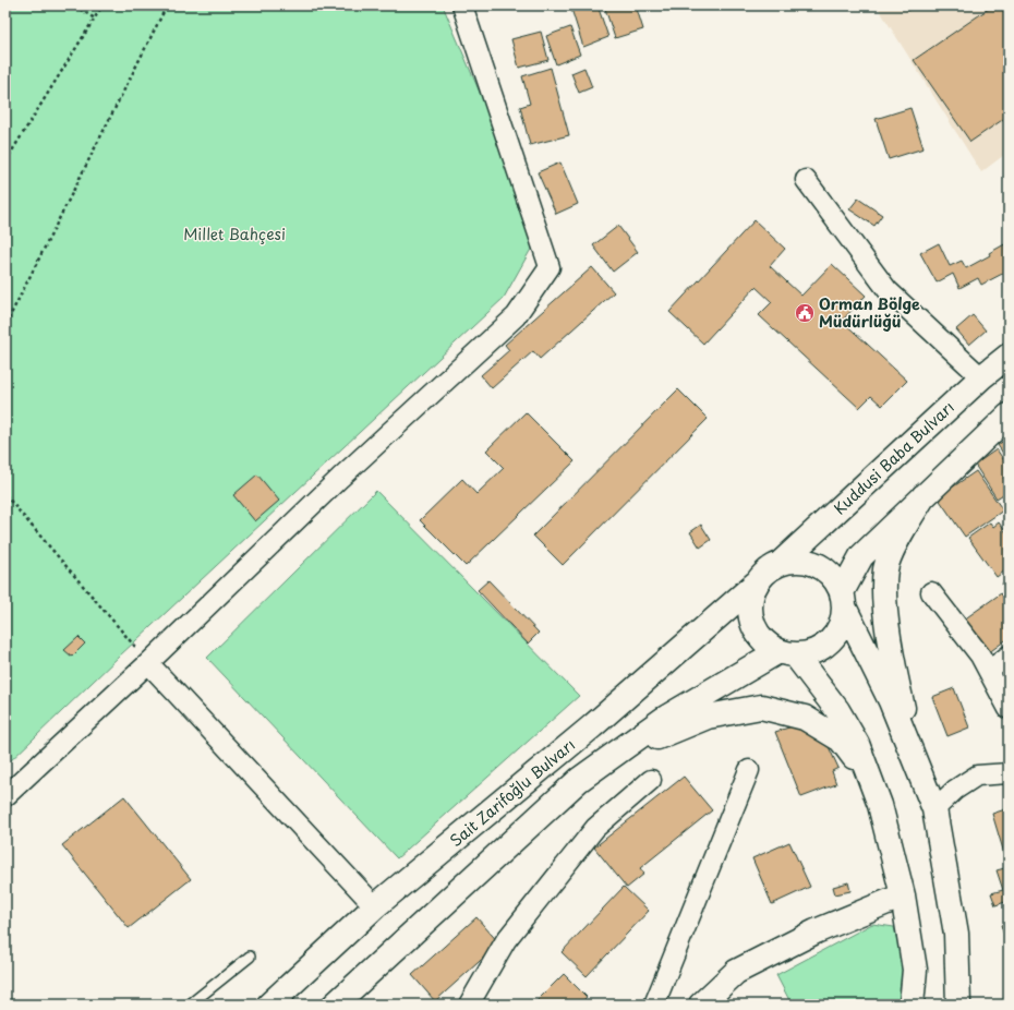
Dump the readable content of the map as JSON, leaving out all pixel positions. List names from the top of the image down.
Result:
{
  "streets": {
    "main road": ["Kuddusi Baba Bulvarı", "Sait Zarifoğlu Bulvarı"]
  },
  "crossings": [
    ["Kuddusi Baba Bulvarı", "Sait Zarifoğlu Bulvarı"]
  ],
  "parks": ["Millet Bahçesi"],
  "places": {
    "public building": ["Orman Bölge Müdürlüğü"]
  }
}
